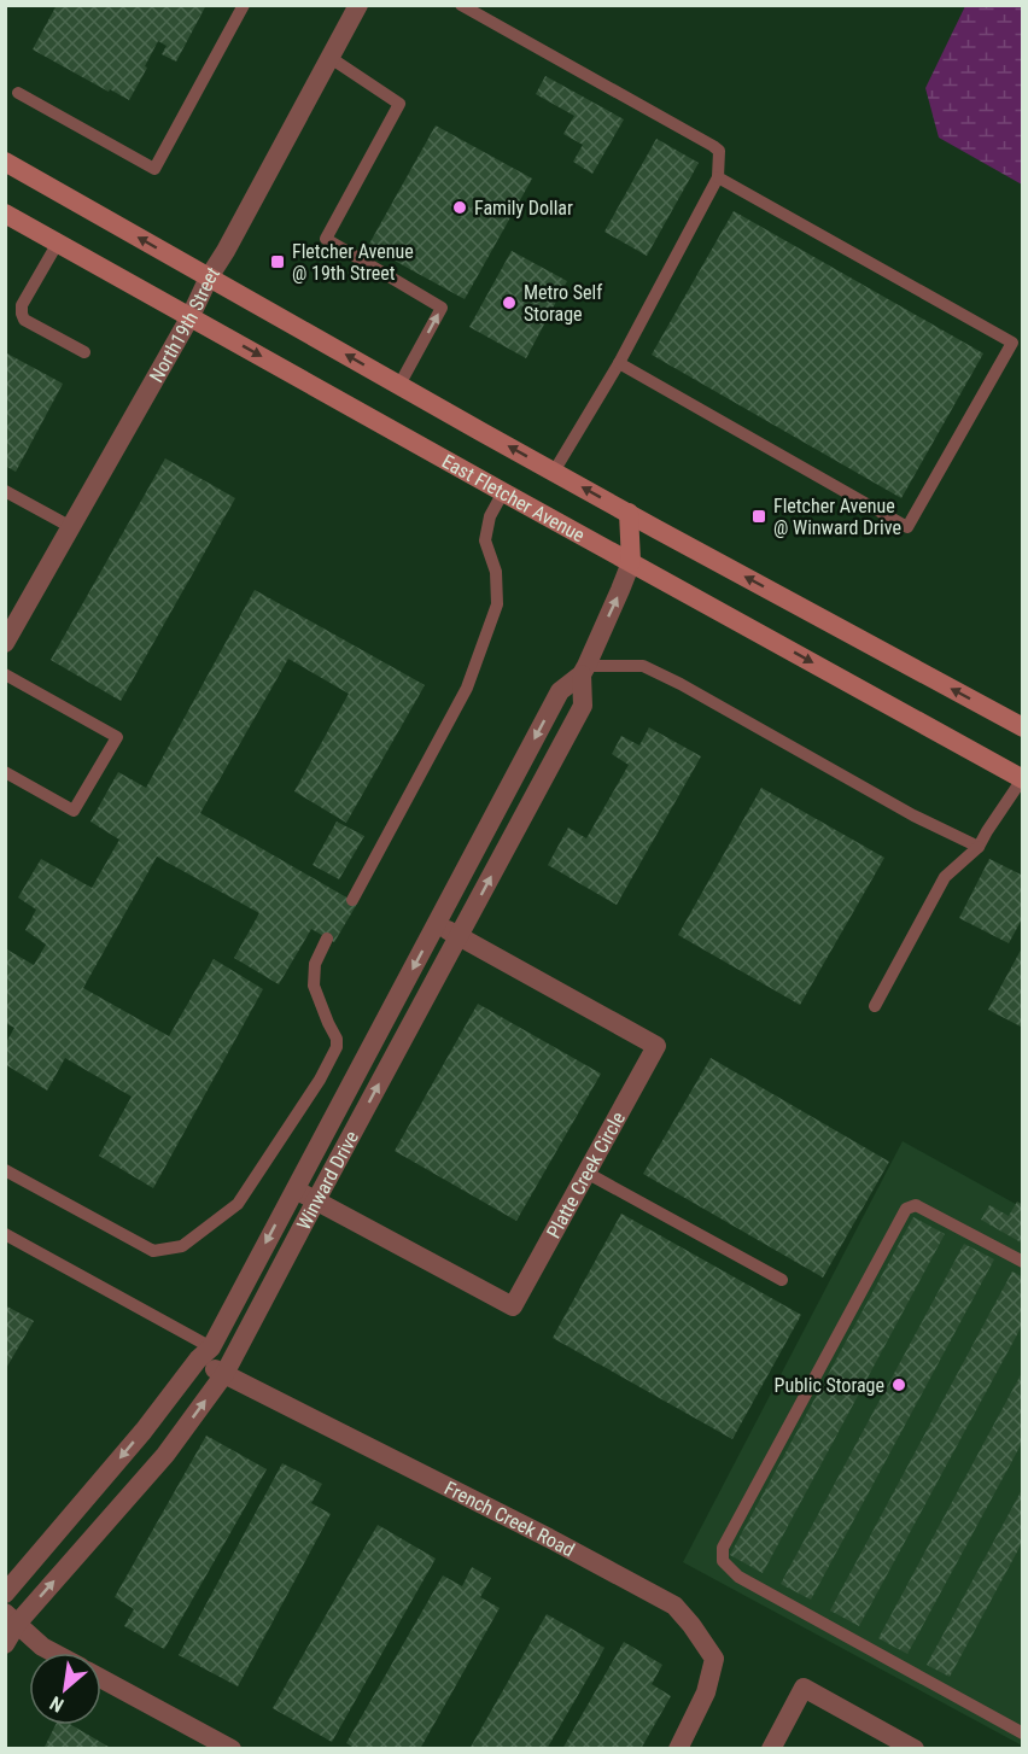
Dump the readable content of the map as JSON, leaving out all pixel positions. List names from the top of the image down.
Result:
{
  "streets": {
    "main road": ["East Fletcher Avenue"],
    "street": [
      "North19th Street",
      "Platte Creek Circle",
      "Winward Drive",
      "French Creek Road"
    ]
  },
  "crossings": [
    ["North19th Street", "East Fletcher Avenue"],
    ["East Fletcher Avenue", "Winward Drive"],
    ["Platte Creek Circle", "Winward Drive"],
    ["Winward Drive", "French Creek Road"]
  ],
  "places": {
    "other": ["Family Dollar", "Metro Self Storage", "Public Storage"],
    "transit": ["Fletcher Avenue @ 19th Street", "Fletcher Avenue @ Winward Drive"]
  },
  "north": "bottom left"
}
